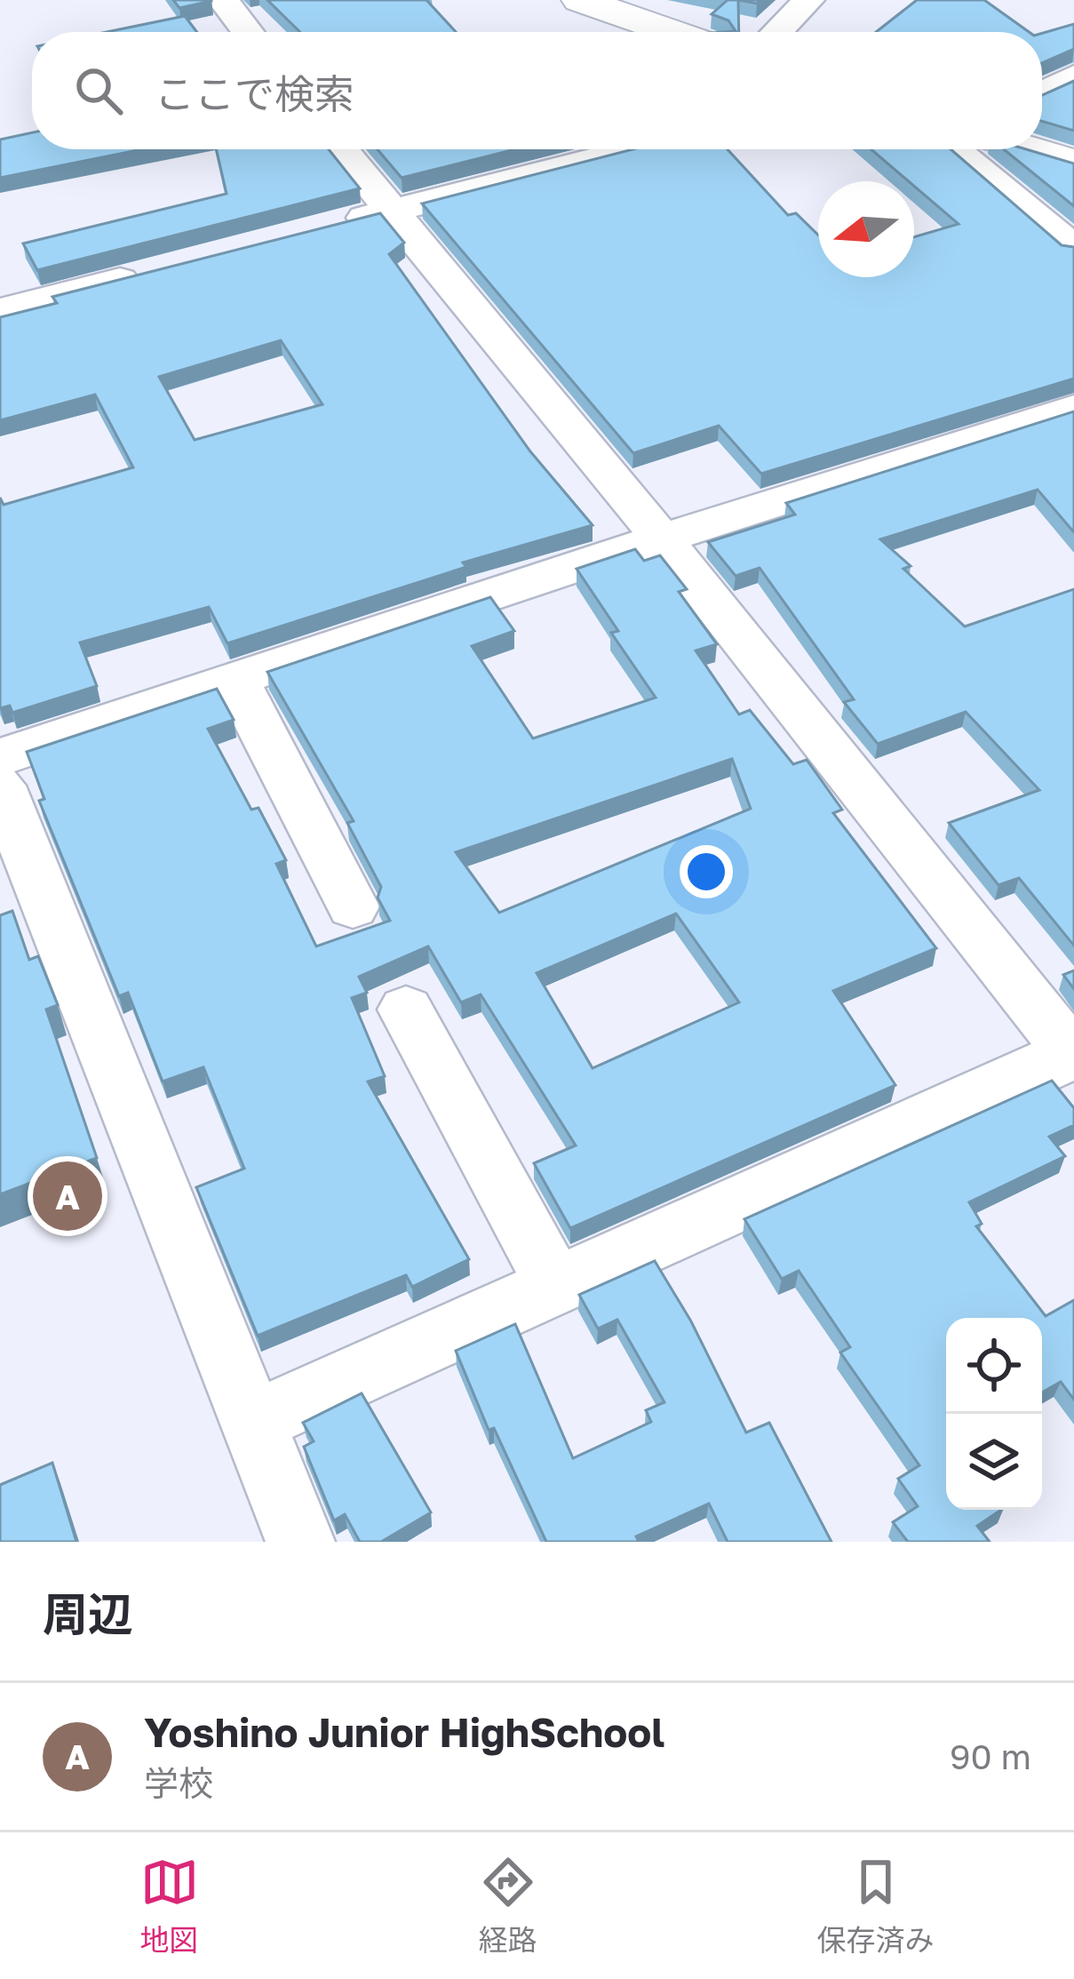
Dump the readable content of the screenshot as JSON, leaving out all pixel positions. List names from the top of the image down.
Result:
{
  "north": "left",
  "page": {
    "search": "ここで検索",
    "pins": "A",
    "heading": "周辺",
    "list": [
      {
        "mark": "A",
        "name": "Yoshino Junior HighSchool",
        "note": "学校",
        "value": "90 m"
      }
    ],
    "nav": ["地図", "経路", "保存済み"]
  }
}
